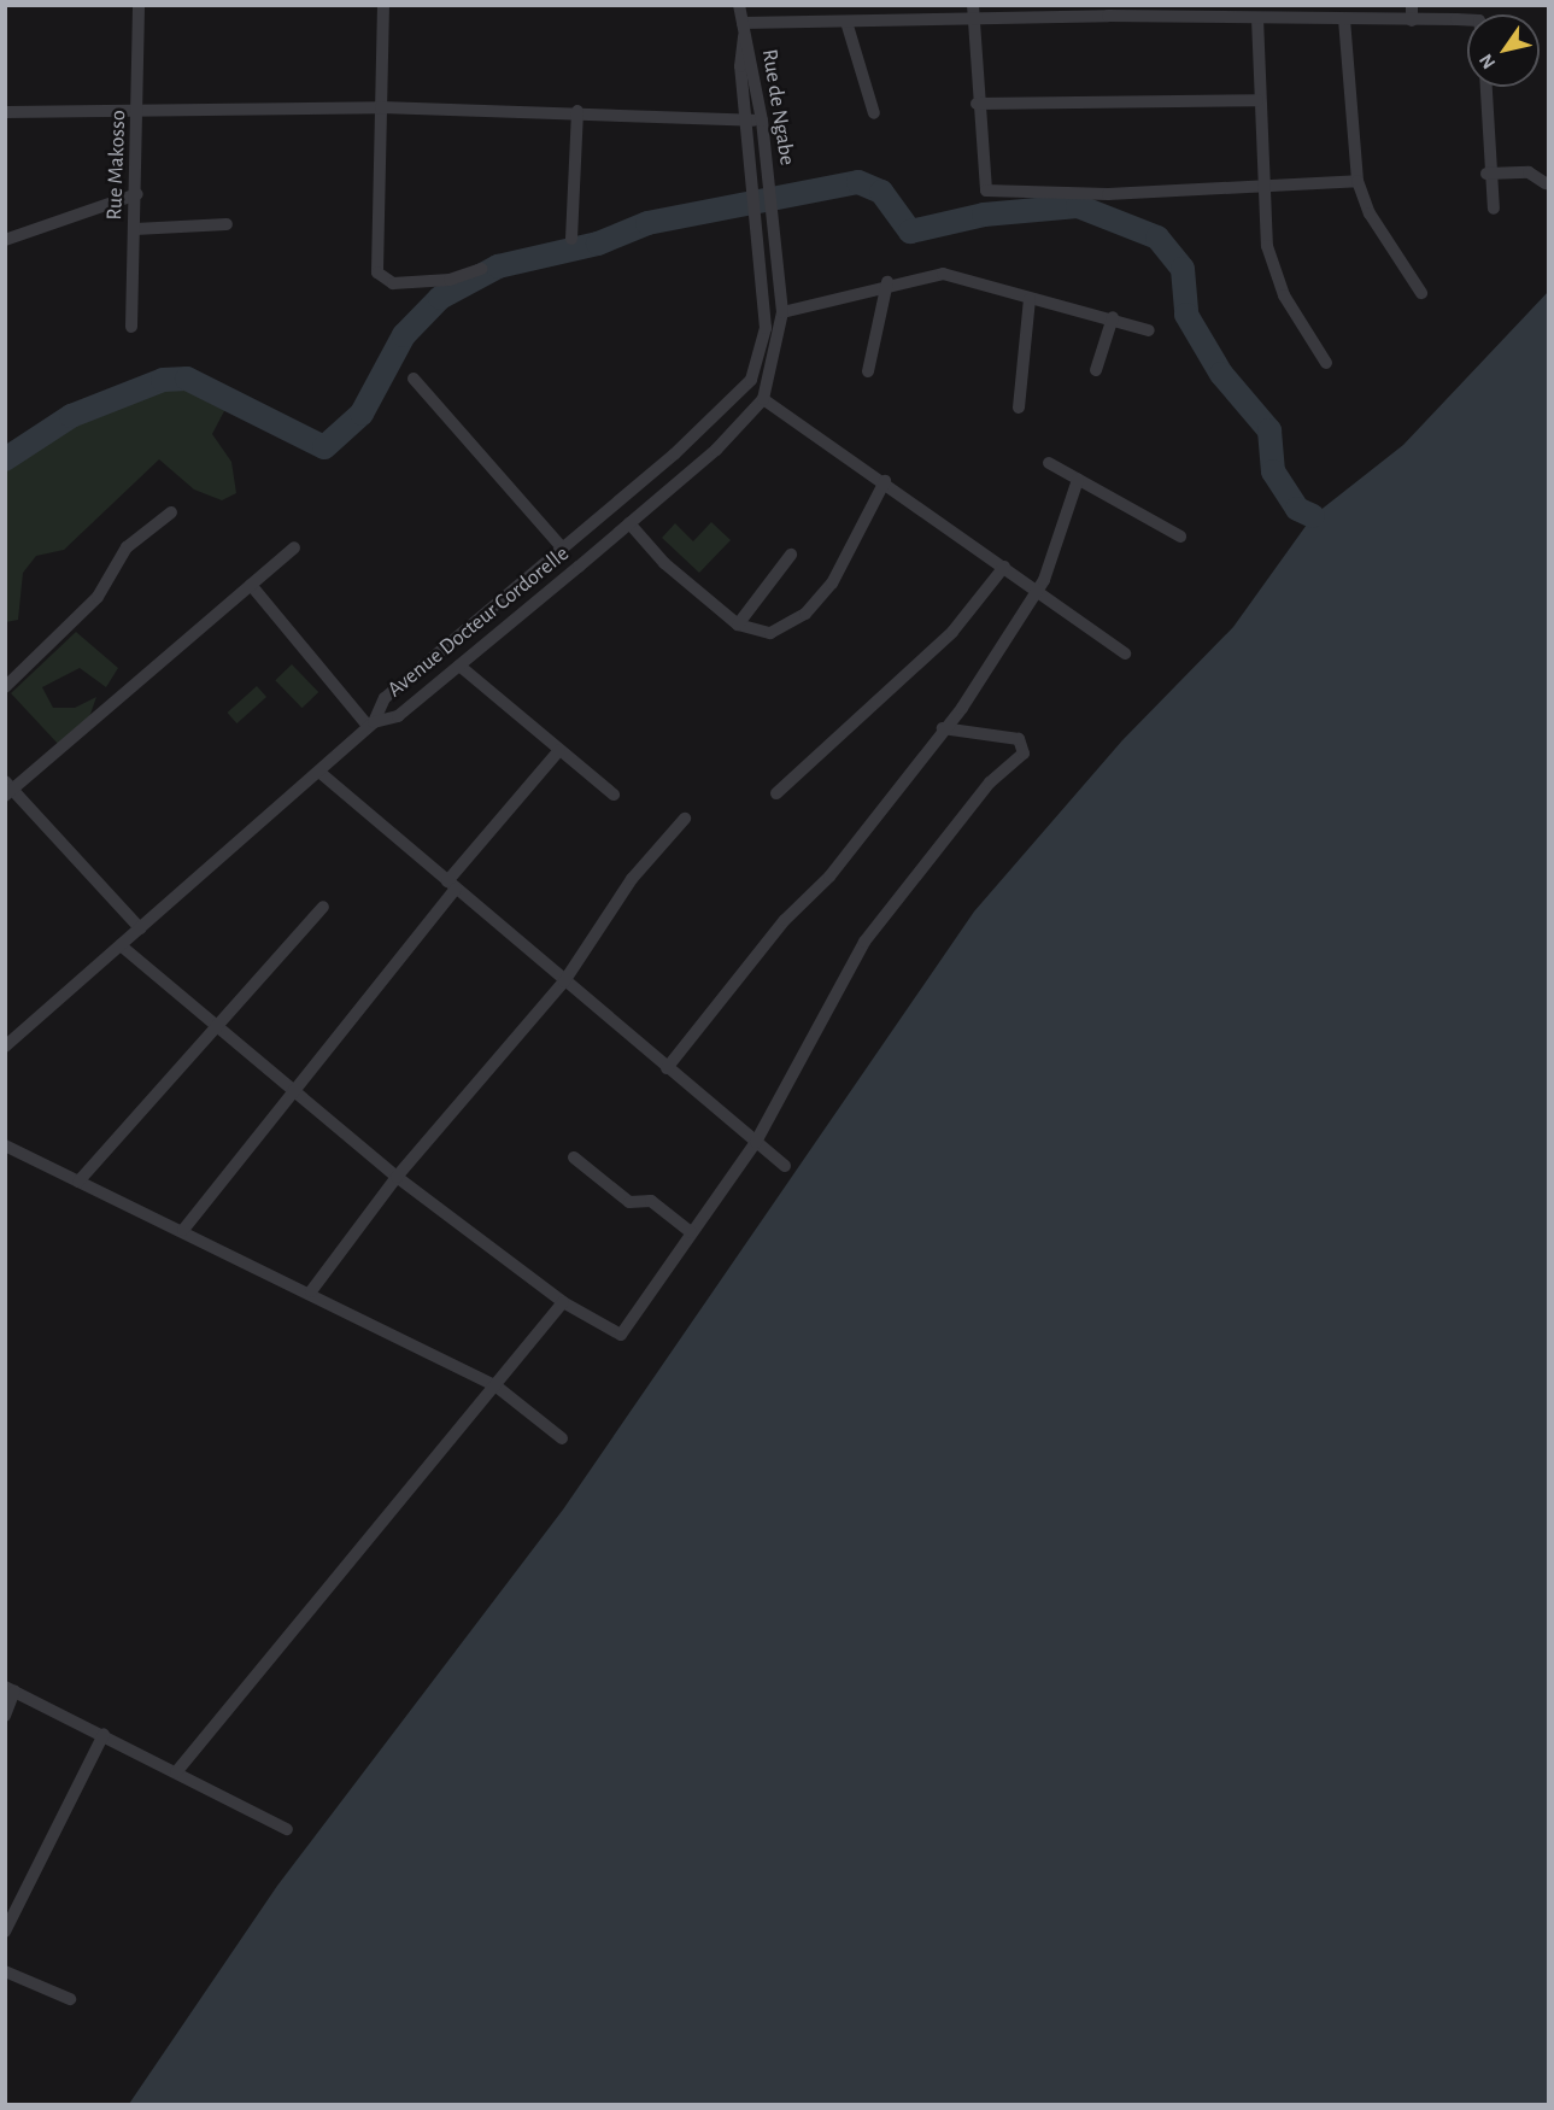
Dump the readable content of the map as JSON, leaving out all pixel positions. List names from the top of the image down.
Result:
{
  "streets": {
    "street": ["Rue de Ngabe", "Rue Makosso", "Avenue Docteur Cordorelle"]
  },
  "north": "bottom left"
}
